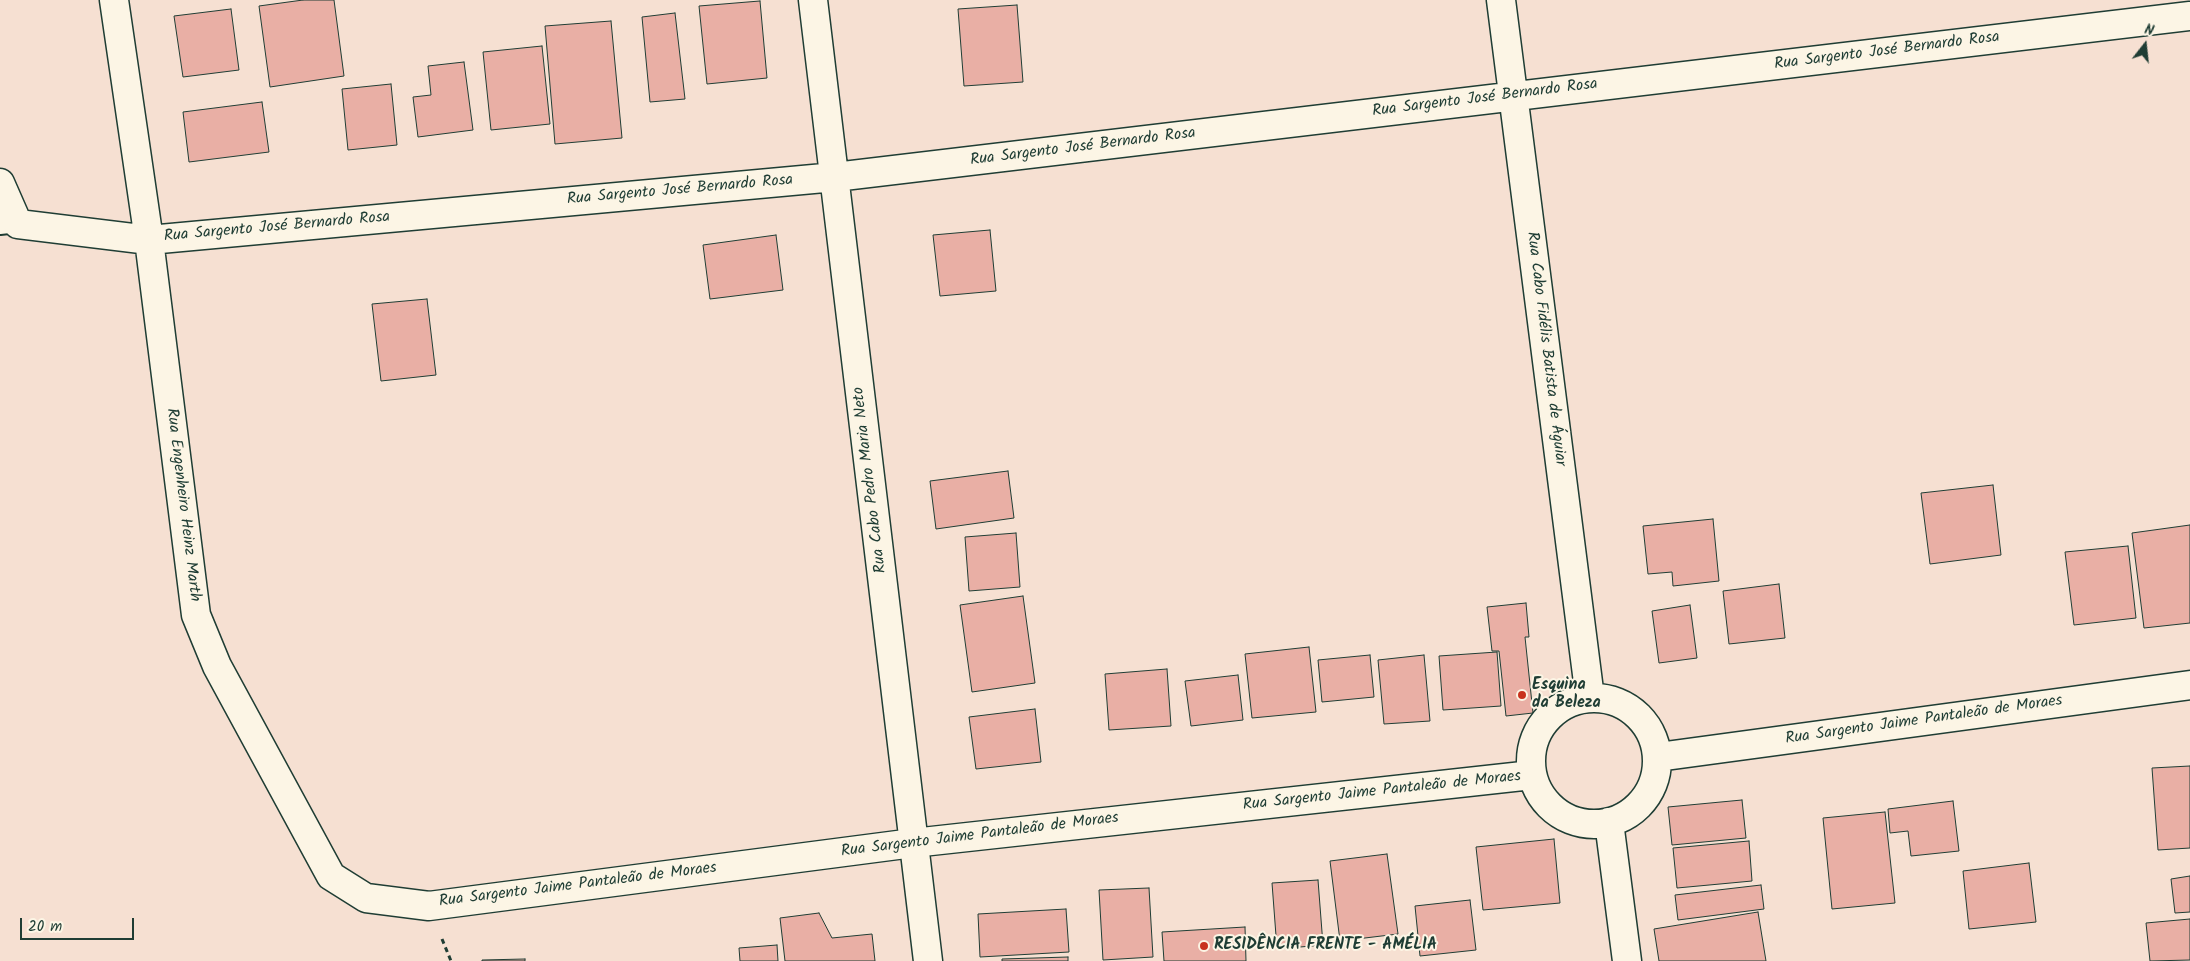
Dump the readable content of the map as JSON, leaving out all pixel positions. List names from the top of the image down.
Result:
{
  "streets": {
    "street": [
      "Rua Sargento José Bernardo Rosa",
      "Rua Cabo Fidélis Batista de Águiar",
      "Rua Cabo Pedro Maria Neto",
      "Rua Engenheiro Heinz Marth",
      "Rua Sargento Jaime Pantaleão de Moraes"
    ]
  },
  "crossings": [
    ["Rua Sargento José Bernardo Rosa", "Rua Cabo Fidélis Batista de Águiar"],
    ["Rua Sargento José Bernardo Rosa", "Rua Cabo Pedro Maria Neto"],
    ["Rua Sargento José Bernardo Rosa", "Rua Engenheiro Heinz Marth"],
    ["Rua Cabo Fidélis Batista de Águiar", "Rua Sargento Jaime Pantaleão de Moraes"],
    ["Rua Cabo Pedro Maria Neto", "Rua Sargento Jaime Pantaleão de Moraes"],
    ["Rua Engenheiro Heinz Marth", "Rua Sargento Jaime Pantaleão de Moraes"]
  ],
  "places": ["Esquina da Beleza", "RESIDÊNCIA FRENTE - AMÉLIA"],
  "scale_bar": "20 m",
  "north": "top"
}
